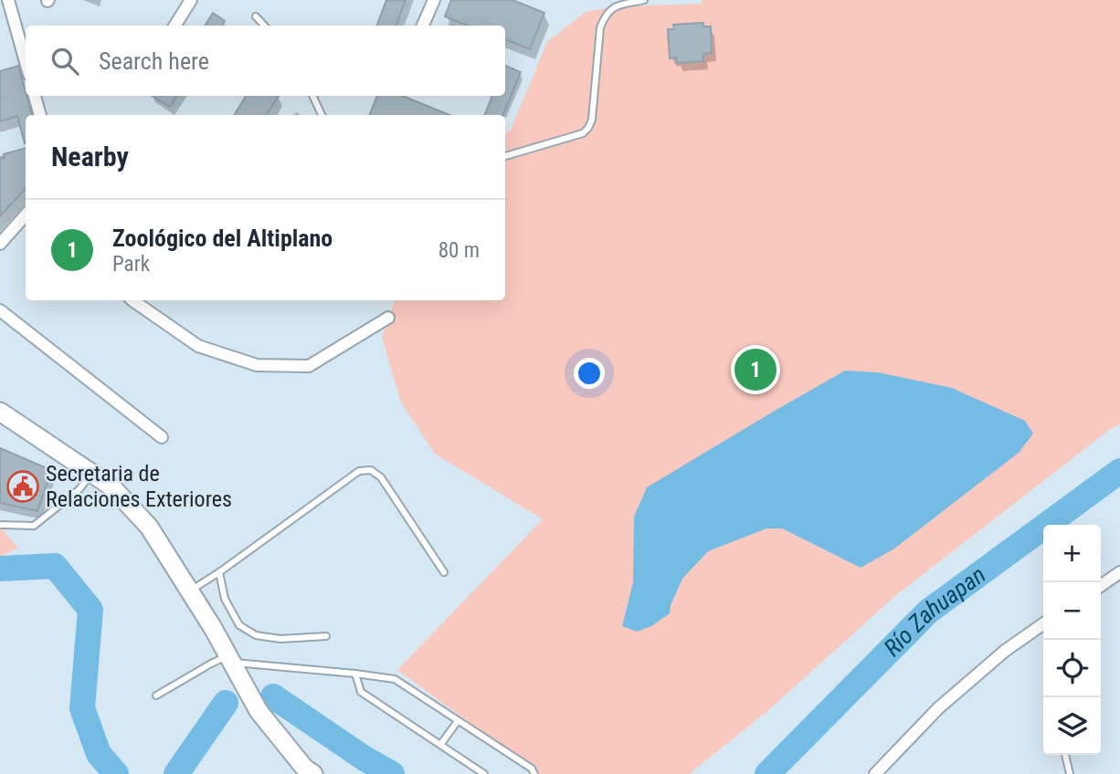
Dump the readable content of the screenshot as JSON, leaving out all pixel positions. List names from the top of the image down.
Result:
{
  "water": ["Río Zahuapan"],
  "places": {
    "public building": ["Secretaria de Relaciones Exteriores"]
  },
  "page": {
    "search": "Search here",
    "heading": "Nearby",
    "list": [
      {
        "mark": "1",
        "name": "Zoológico del Altiplano",
        "note": "Park",
        "value": "80 m"
      }
    ],
    "pins": "1",
    "map_buttons": ["+", "−"]
  }
}
